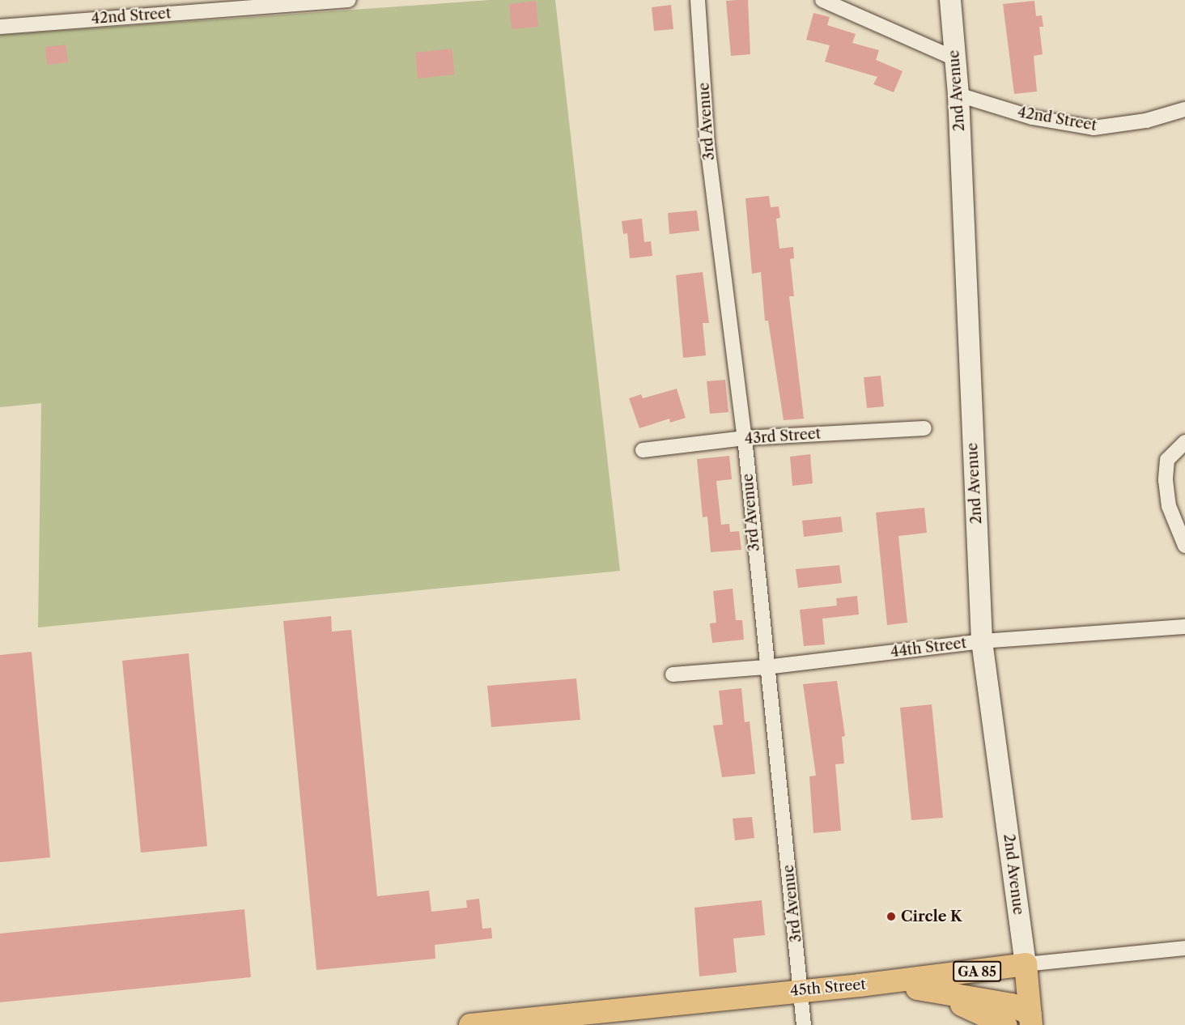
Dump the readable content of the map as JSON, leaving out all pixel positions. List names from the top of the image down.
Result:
{
  "streets": {
    "main road": ["2nd Avenue", "GA 85", "45th Street"],
    "street": [
      "42nd Street",
      "3rd Avenue",
      "43rd Street",
      "44th Street"
    ]
  },
  "crossings": [
    ["42nd Street", "2nd Avenue"],
    ["2nd Avenue", "44th Street"],
    ["2nd Avenue", "45th Street"],
    ["3rd Avenue", "43rd Street"],
    ["3rd Avenue", "44th Street"],
    ["3rd Avenue", "45th Street"]
  ],
  "places": ["Circle K"]
}
